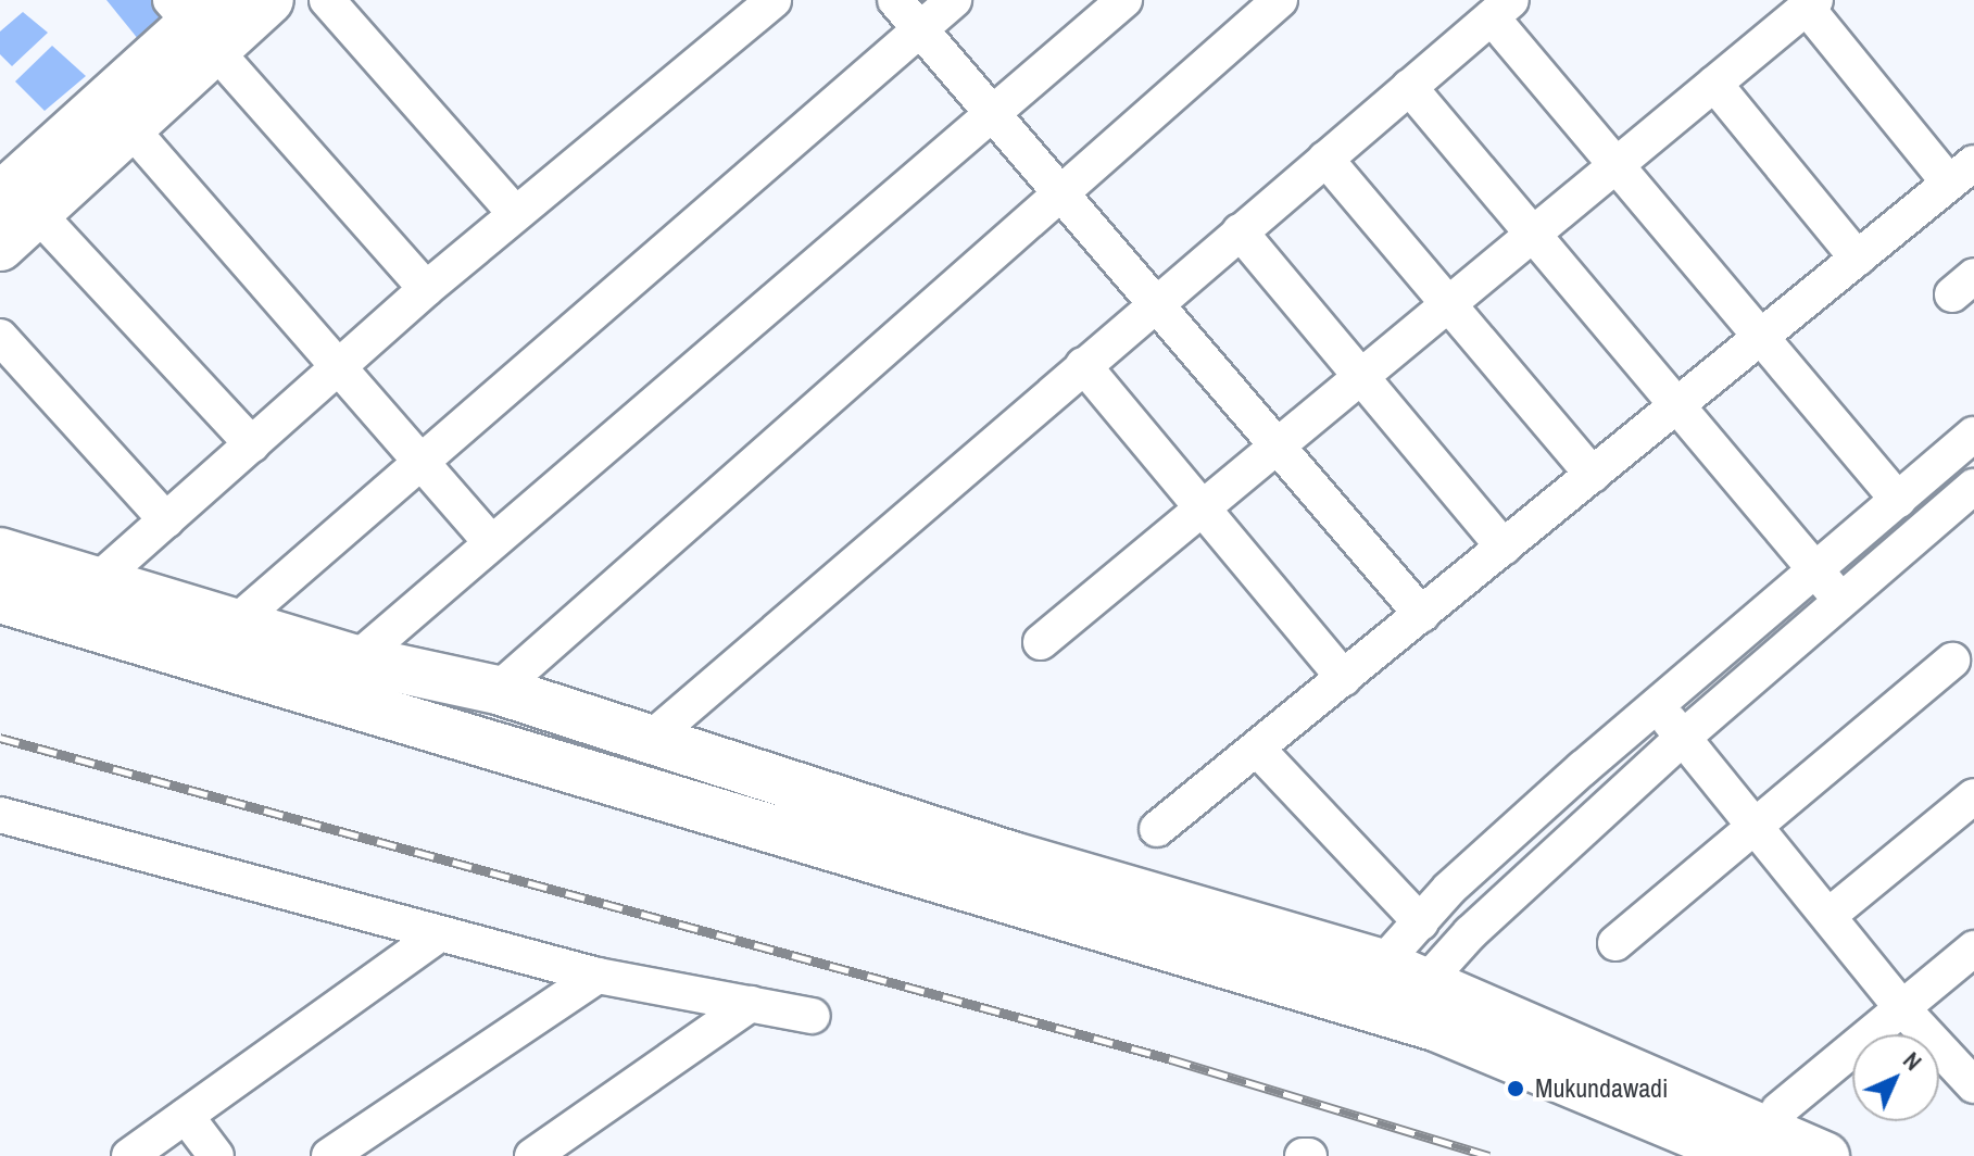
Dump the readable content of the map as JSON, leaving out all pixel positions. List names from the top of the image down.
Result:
{
  "places": ["Mukundawadi"],
  "north": "top right"
}
